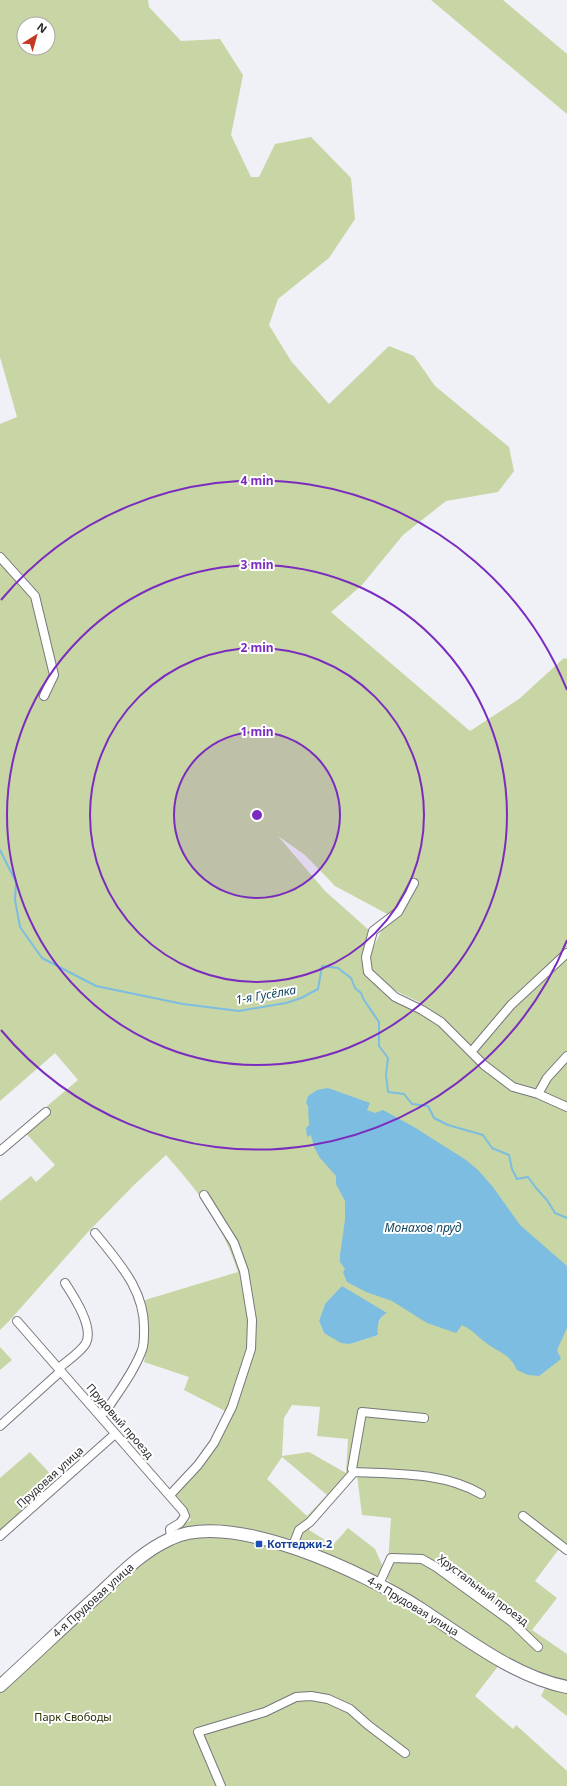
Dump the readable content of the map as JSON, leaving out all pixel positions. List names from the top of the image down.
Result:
{
  "streets": {
    "main road": ["4-я Прудовая улица"],
    "street": ["Прудовый проезд", "Прудовая улица", "Хрустальный проезд"]
  },
  "crossings": [
    ["Прудовый проезд", "Прудовая улица"],
    ["Прудовый проезд", "4-я Прудовая улица"],
    ["Хрустальный проезд", "4-я Прудовая улица"]
  ],
  "water": ["1-я Гусёлка", "Монахов пруд"],
  "parks": ["Парк Свободы"],
  "places": {
    "transit": ["Коттеджи-2"]
  },
  "north": "top right",
  "rings": [
    "4 min",
    "3 min",
    "2 min",
    "1 min"
  ]
}
